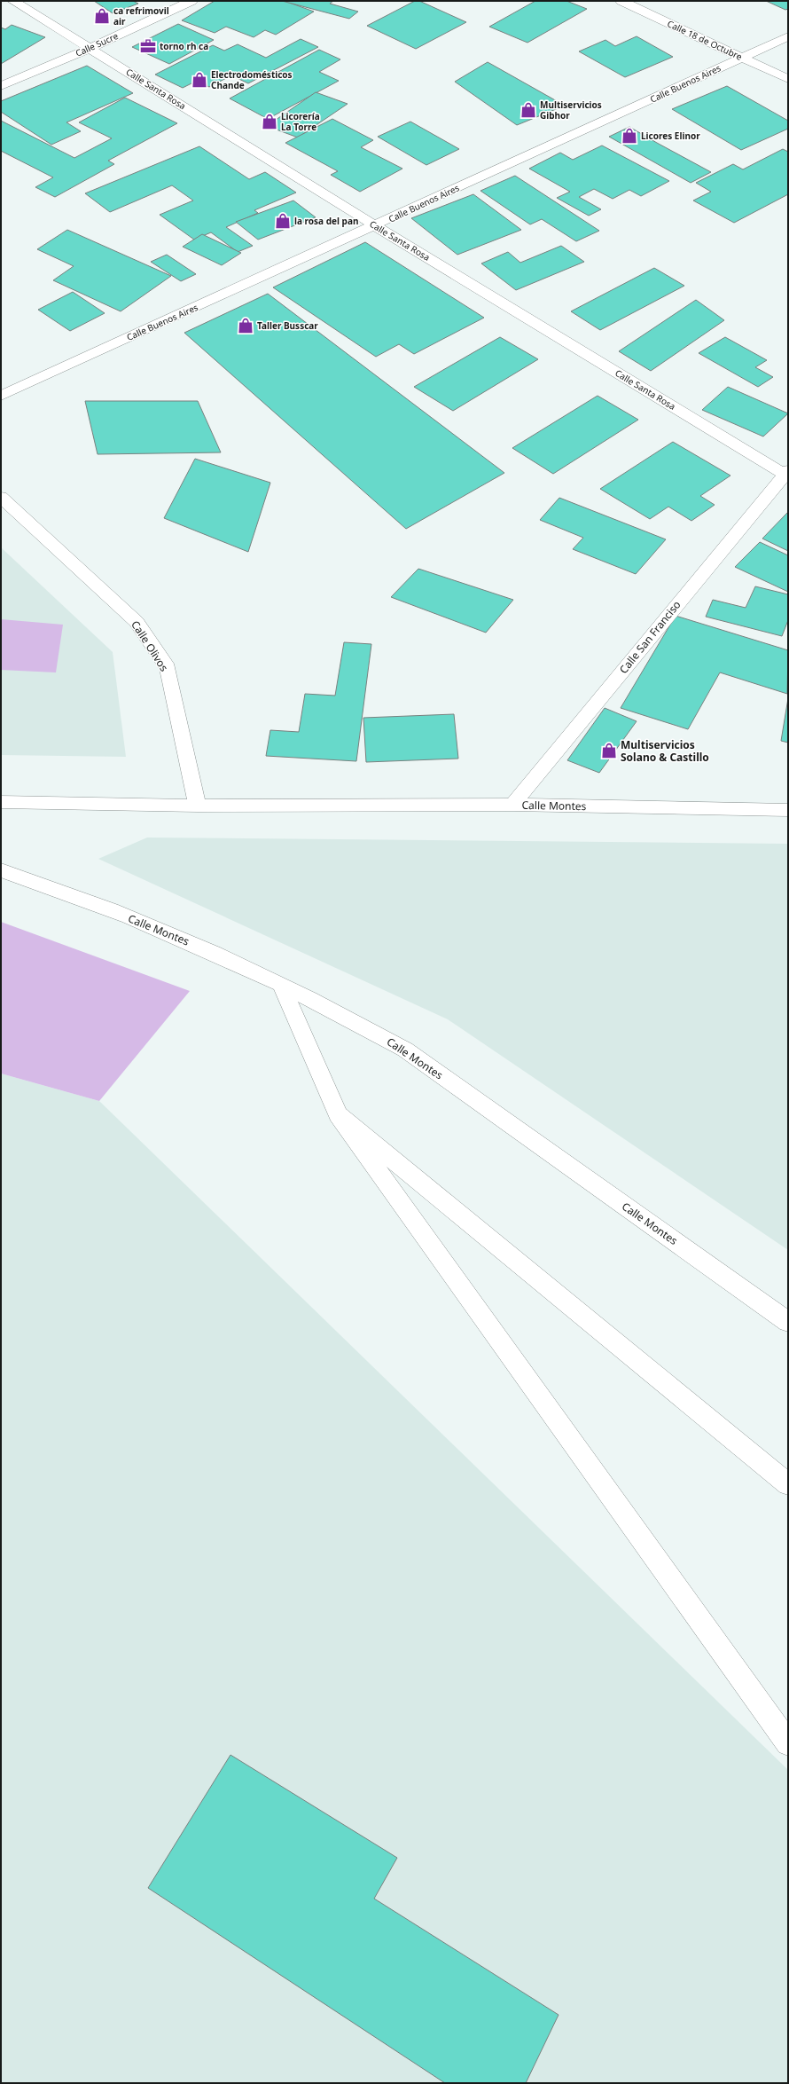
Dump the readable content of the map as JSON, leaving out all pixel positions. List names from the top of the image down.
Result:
{
  "streets": {
    "street": [
      "Calle 18 de Octubre",
      "Calle Sucre",
      "Calle Buenos Aires",
      "Calle Santa Rosa",
      "Calle San Franciso",
      "Calle Olivos",
      "Calle Montes"
    ]
  },
  "crossings": [
    ["Calle 18 de Octubre", "Calle Buenos Aires"],
    ["Calle Sucre", "Calle Santa Rosa"],
    ["Calle Buenos Aires", "Calle Santa Rosa"],
    ["Calle Santa Rosa", "Calle San Franciso"],
    ["Calle San Franciso", "Calle Montes"],
    ["Calle Olivos", "Calle Montes"]
  ],
  "places": {
    "shop": [
      "ca refrimovil air",
      "Electrodomésticos Chande",
      "Multiservicios Gibhor",
      "Licorería La Torre",
      "Licores Elinor",
      "la rosa del pan",
      "Taller Busscar",
      "Multiservicios Solano & Castillo"
    ],
    "office": ["torno rh ca"]
  }
}
